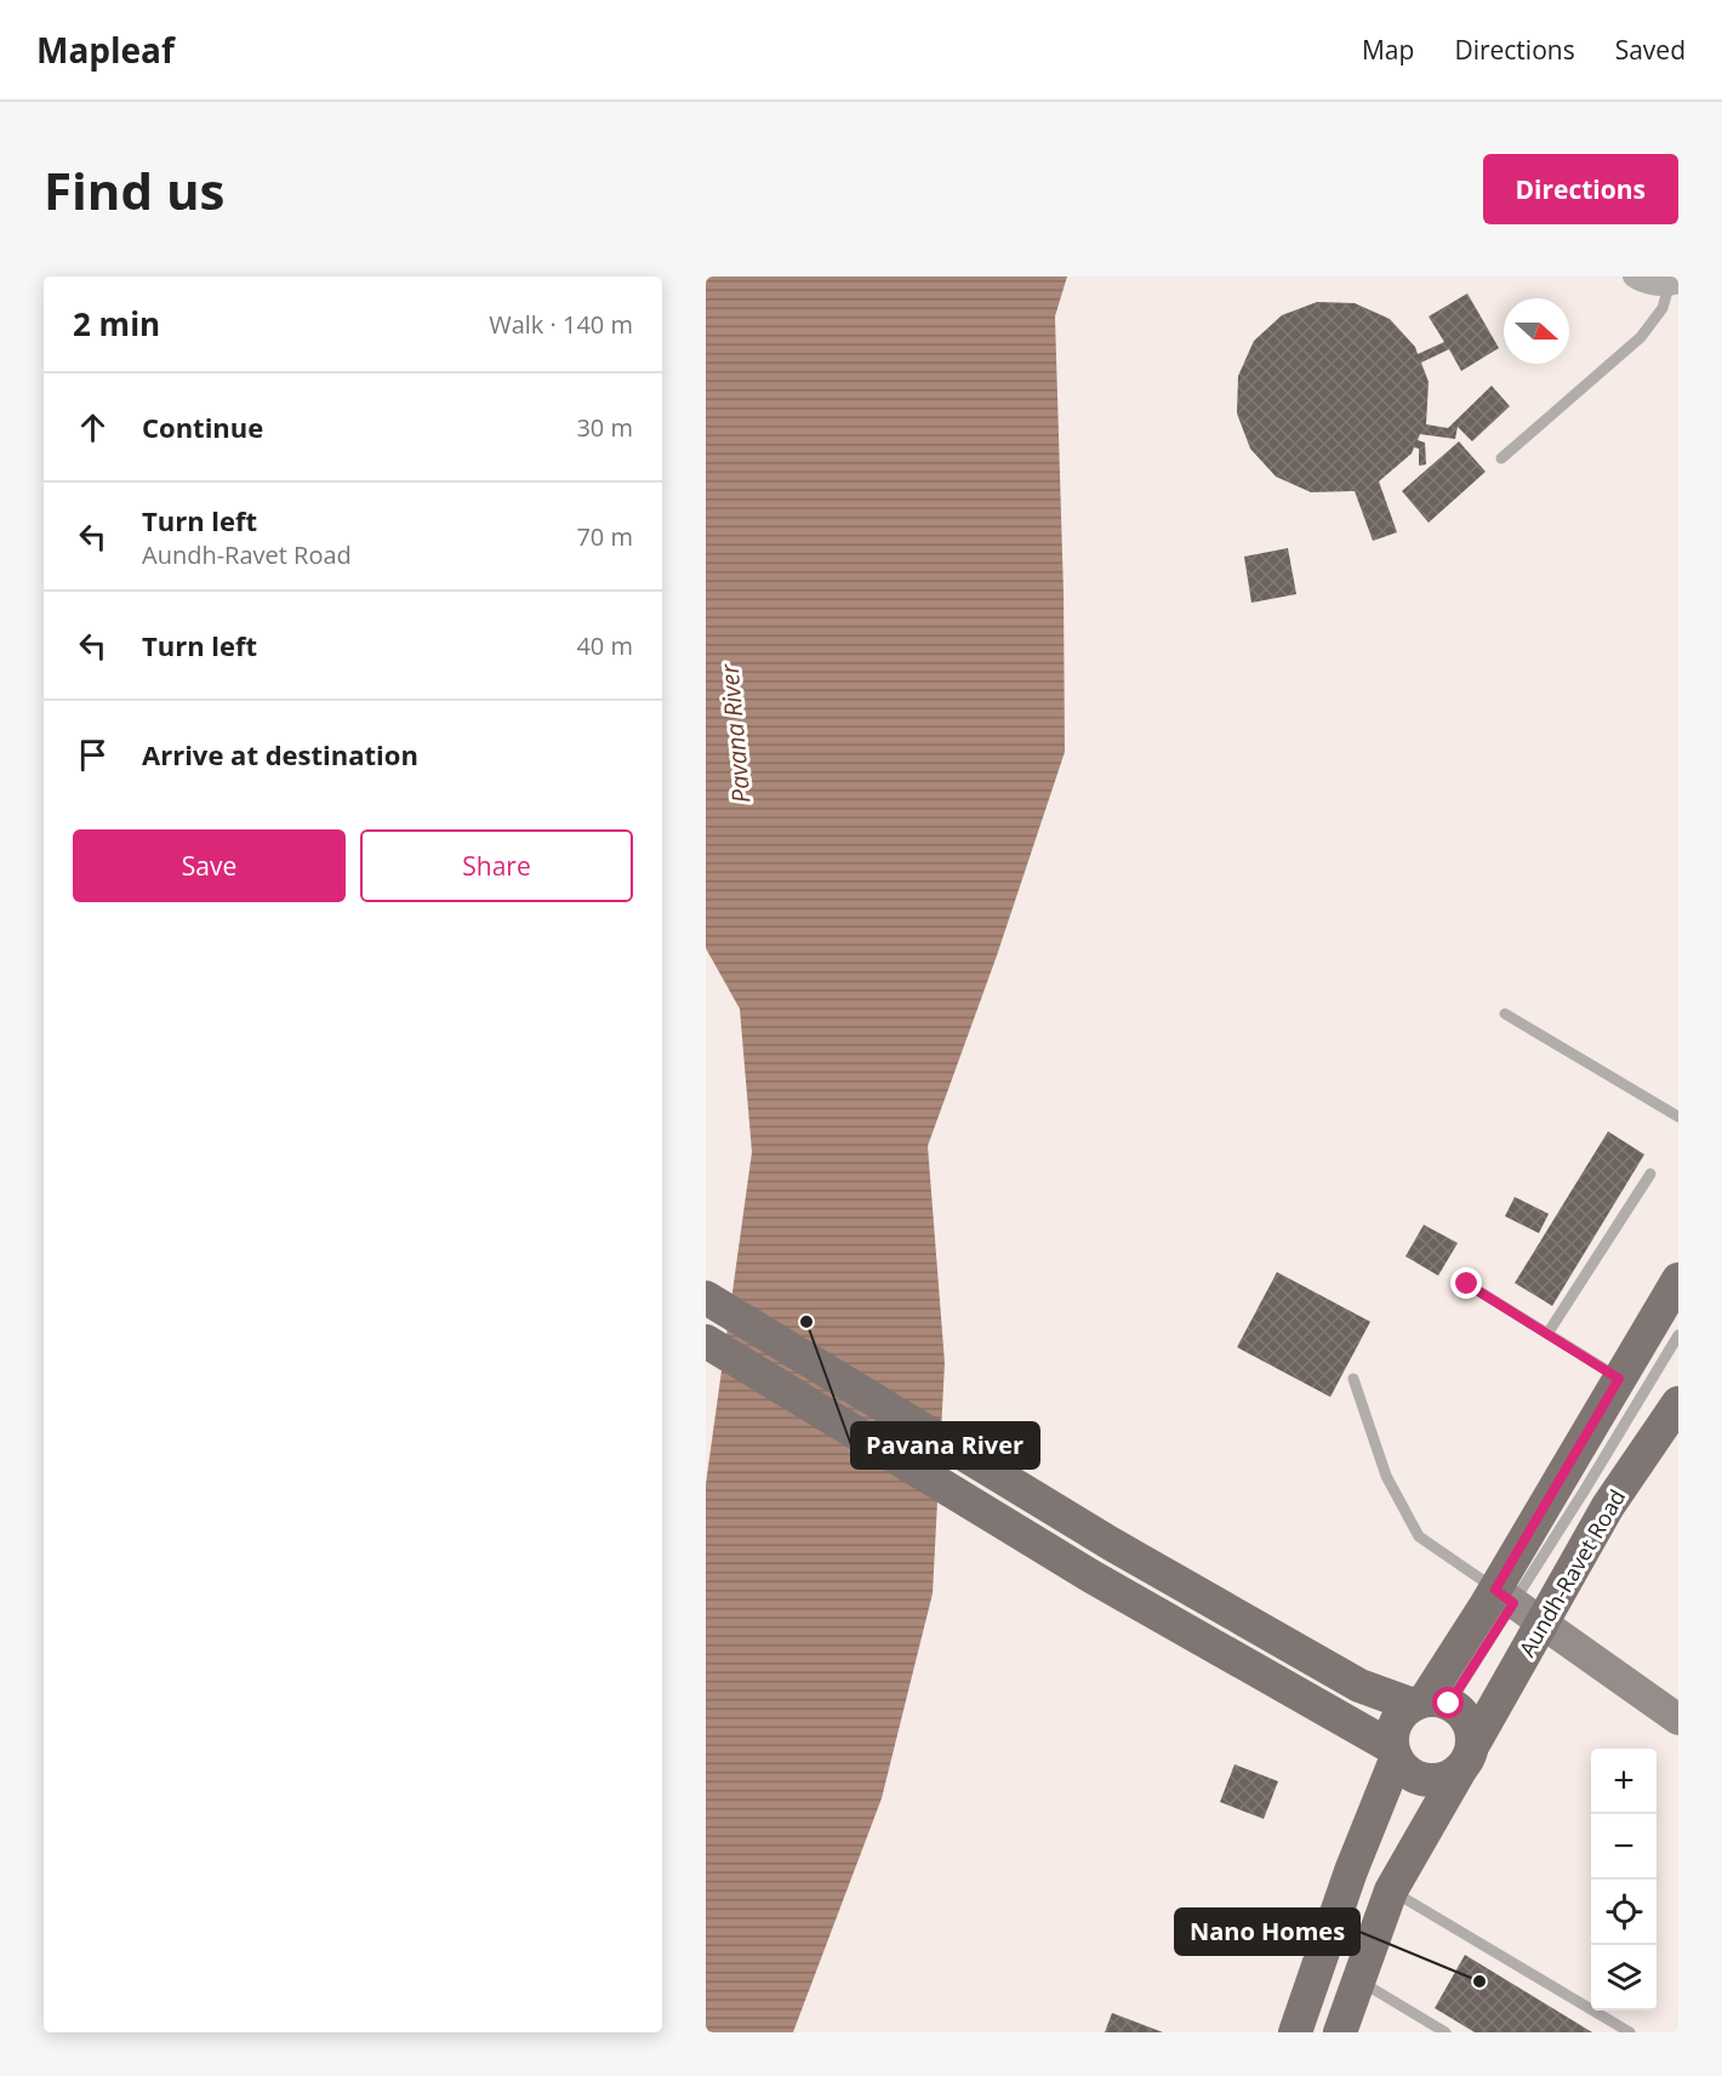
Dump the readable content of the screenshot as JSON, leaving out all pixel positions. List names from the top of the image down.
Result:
{
  "streets": {
    "main road": ["Aundh-Ravet Road"]
  },
  "water": ["Pavana River"],
  "places": ["Pavana River", "Nano Homes"],
  "north": "right",
  "page": {
    "header": "Mapleaf",
    "nav": ["Map", "Directions", "Saved"],
    "buttons": [
      "Directions",
      ["Save", "Share"]
    ],
    "title": "Find us",
    "heading": ["2 min", "Walk · 140 m"],
    "list": [
      ["Continue", "30 m"],
      ["Turn left", "Aundh-Ravet Road", "70 m"],
      ["Turn left", "40 m"],
      "Arrive at destination"
    ],
    "map_buttons": ["+", "−"]
  }
}
